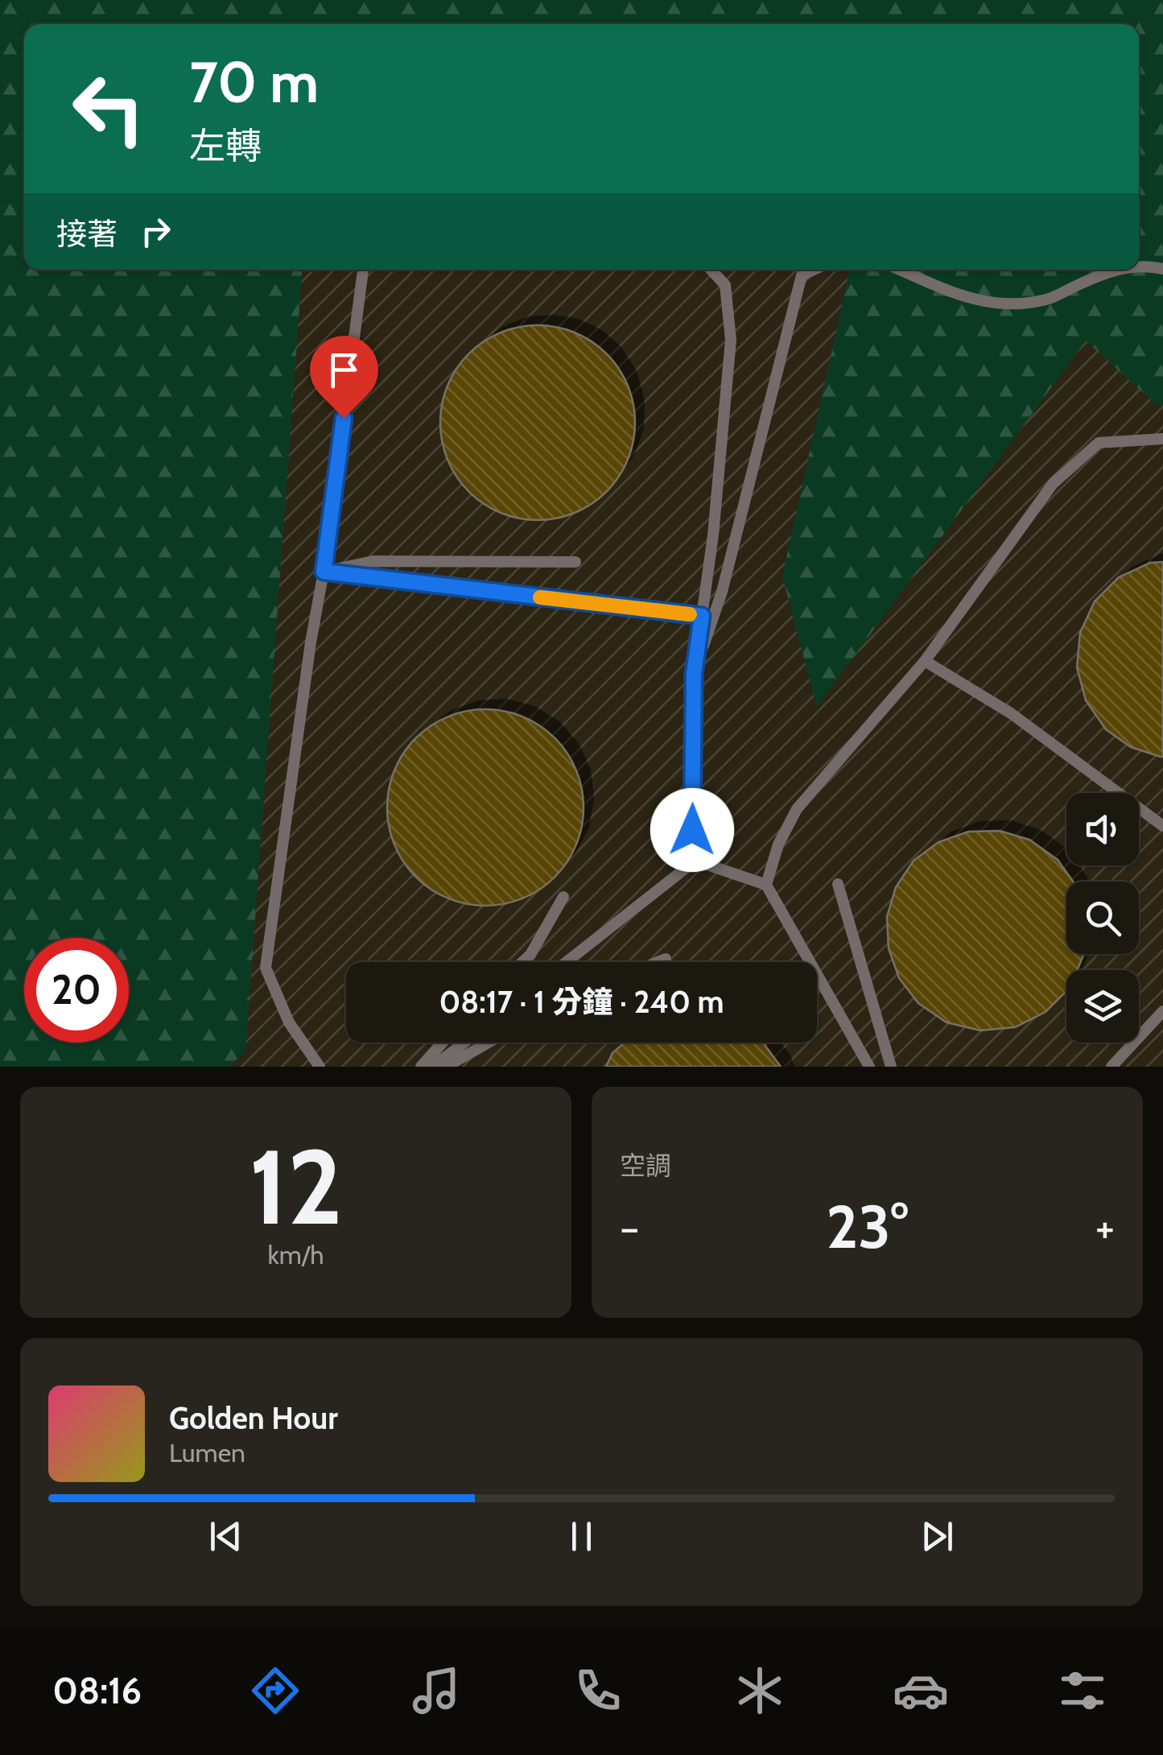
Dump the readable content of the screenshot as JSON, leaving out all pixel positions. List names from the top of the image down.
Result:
{
  "page": {
    "turn": ["70 m", "左轉"],
    "then": "接著",
    "limit": "20",
    "trip": "08:17 · 1 分鐘 · 240 m",
    "tile": [
      ["12", "km/h"],
      "空調"
    ],
    "heat": ["−", "23°", "+"],
    "song": ["Golden Hour", "Lumen"],
    "tabs": "08:16"
  }
}
